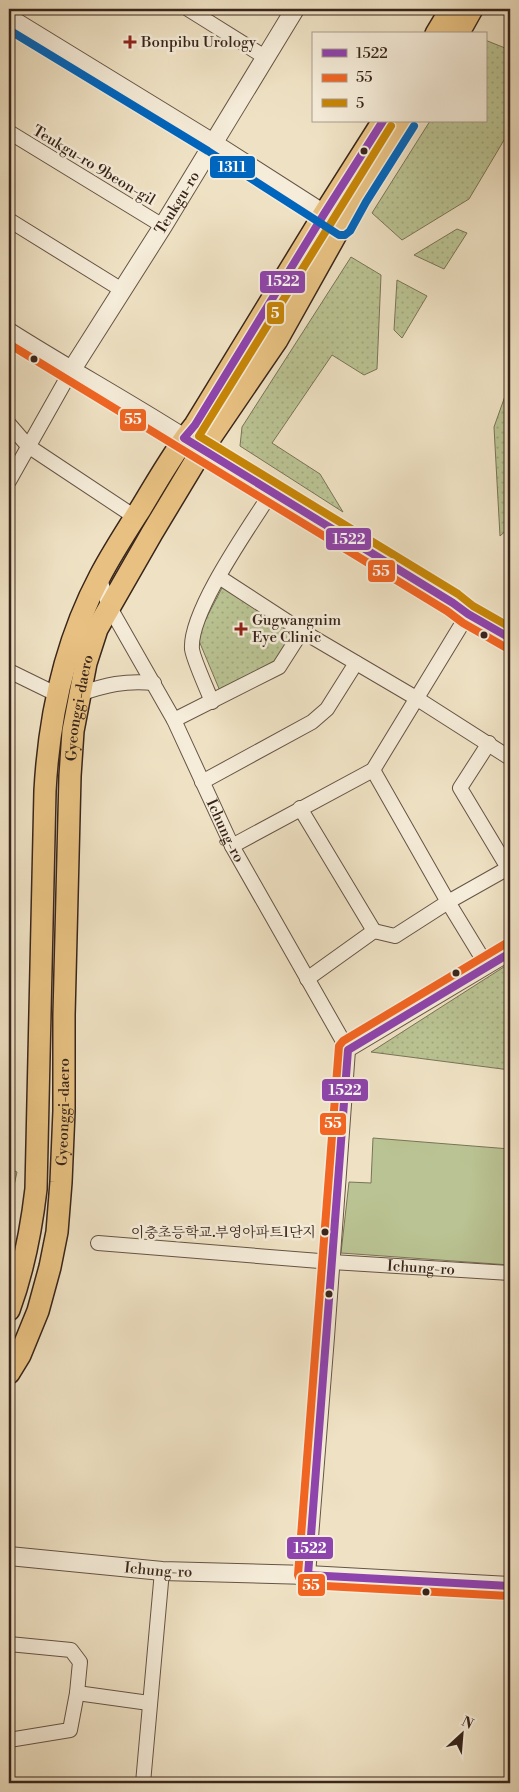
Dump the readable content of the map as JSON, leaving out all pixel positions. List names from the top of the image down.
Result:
{
  "streets": {
    "main road": ["Gyeonggi-daero"],
    "street": ["Teukgu-ro 9beon-gil", "Teukgu-ro", "Ichung-ro"]
  },
  "crossings": [
    ["Teukgu-ro 9beon-gil", "Teukgu-ro"],
    ["Gyeonggi-daero", "Ichung-ro"]
  ],
  "places": {
    "health": ["Bonpibu Urology", "Gugwangnim Eye Clinic"],
    "other": ["이충초등학교.부영아파트1단지"]
  },
  "lines": [
    "transit line 1311",
    "transit line 1522",
    "transit line 5",
    "transit line 55"
  ],
  "legend": ["1522", "55", "5"],
  "north": "top right"
}
